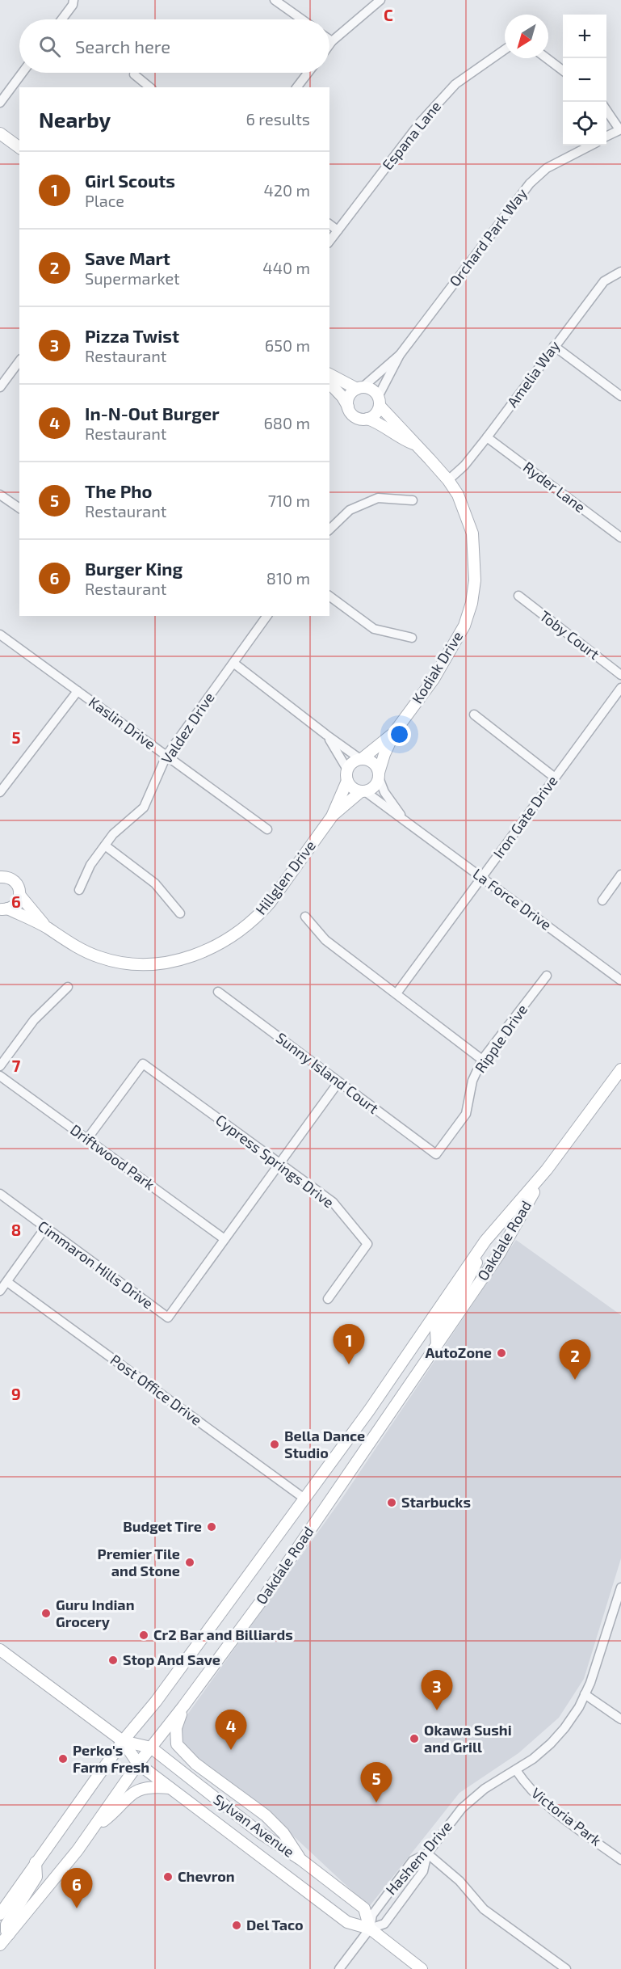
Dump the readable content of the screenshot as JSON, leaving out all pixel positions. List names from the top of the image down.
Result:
{
  "streets": {
    "main road": [
      "Kodiak Drive",
      "Hillglen Drive",
      "La Force Drive",
      "Oakdale Road",
      "Sylvan Avenue"
    ],
    "street": [
      "Espana Lane",
      "Orchard Park Way",
      "Amelia Way",
      "Ryder Lane",
      "Toby Court",
      "Kaslin Drive",
      "Valdez Drive",
      "Iron Gate Drive",
      "Ripple Drive",
      "Sunny Island Court",
      "Driftwood Park",
      "Cypress Springs Drive",
      "Cimmaron Hills Drive",
      "Post Office Drive",
      "Victoria Park",
      "Hashem Drive"
    ]
  },
  "crossings": [
    ["Orchard Park Way", "Kodiak Drive"],
    ["Amelia Way", "Ryder Lane"],
    ["Amelia Way", "Kodiak Drive"],
    ["Kodiak Drive", "Hillglen Drive"],
    ["Kodiak Drive", "La Force Drive"],
    ["Kaslin Drive", "Valdez Drive"],
    ["Valdez Drive", "La Force Drive"],
    ["Iron Gate Drive", "La Force Drive"],
    ["Hillglen Drive", "La Force Drive"],
    ["Ripple Drive", "Sunny Island Court"],
    ["Driftwood Park", "Cypress Springs Drive"],
    ["Driftwood Park", "Cimmaron Hills Drive"],
    ["Oakdale Road", "Post Office Drive"],
    ["Oakdale Road", "Sylvan Avenue"],
    ["Victoria Park", "Hashem Drive"],
    ["Sylvan Avenue", "Hashem Drive"]
  ],
  "places": [
    "AutoZone",
    "Bella Dance Studio",
    "Starbucks",
    "Budget Tire",
    "Premier Tile and Stone",
    "Guru Indian Grocery",
    "Cr2 Bar and Billiards",
    "Stop And Save",
    "Okawa Sushi and Grill",
    "Perko's Farm Fresh",
    "Chevron",
    "Del Taco"
  ],
  "north": "bottom left",
  "page": {
    "map_buttons": ["+", "−"],
    "search": "Search here",
    "heading": ["Nearby", "6 results"],
    "list": [
      {
        "mark": "1",
        "name": "Girl Scouts",
        "note": "Place",
        "value": "420 m"
      },
      {
        "mark": "2",
        "name": "Save Mart",
        "note": "Supermarket",
        "value": "440 m"
      },
      {
        "mark": "3",
        "name": "Pizza Twist",
        "note": "Restaurant",
        "value": "650 m"
      },
      {
        "mark": "4",
        "name": "In-N-Out Burger",
        "note": "Restaurant",
        "value": "680 m"
      },
      {
        "mark": "5",
        "name": "The Pho",
        "note": "Restaurant",
        "value": "710 m"
      },
      {
        "mark": "6",
        "name": "Burger King",
        "note": "Restaurant",
        "value": "810 m"
      }
    ],
    "pins": [
      "1",
      "2",
      "3",
      "4",
      "5",
      "6"
    ]
  },
  "grid": {
    "columns": ["C"],
    "rows": [
      "5",
      "6",
      "7",
      "8",
      "9"
    ]
  }
}
